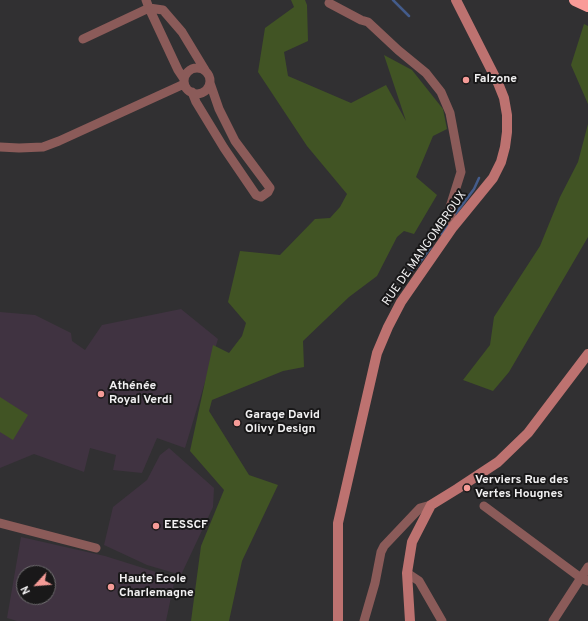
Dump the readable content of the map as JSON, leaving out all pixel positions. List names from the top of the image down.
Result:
{
  "streets": {
    "main road": ["RUE DE MANGOMBROUX"]
  },
  "places": [
    "Falzone",
    "Athénée Royal Verdi",
    "Garage David Olivy Design",
    "Verviers Rue des Vertes Hougnes",
    "EESSCF",
    "Haute Ecole Charlemagne"
  ],
  "north": "bottom left"
}
